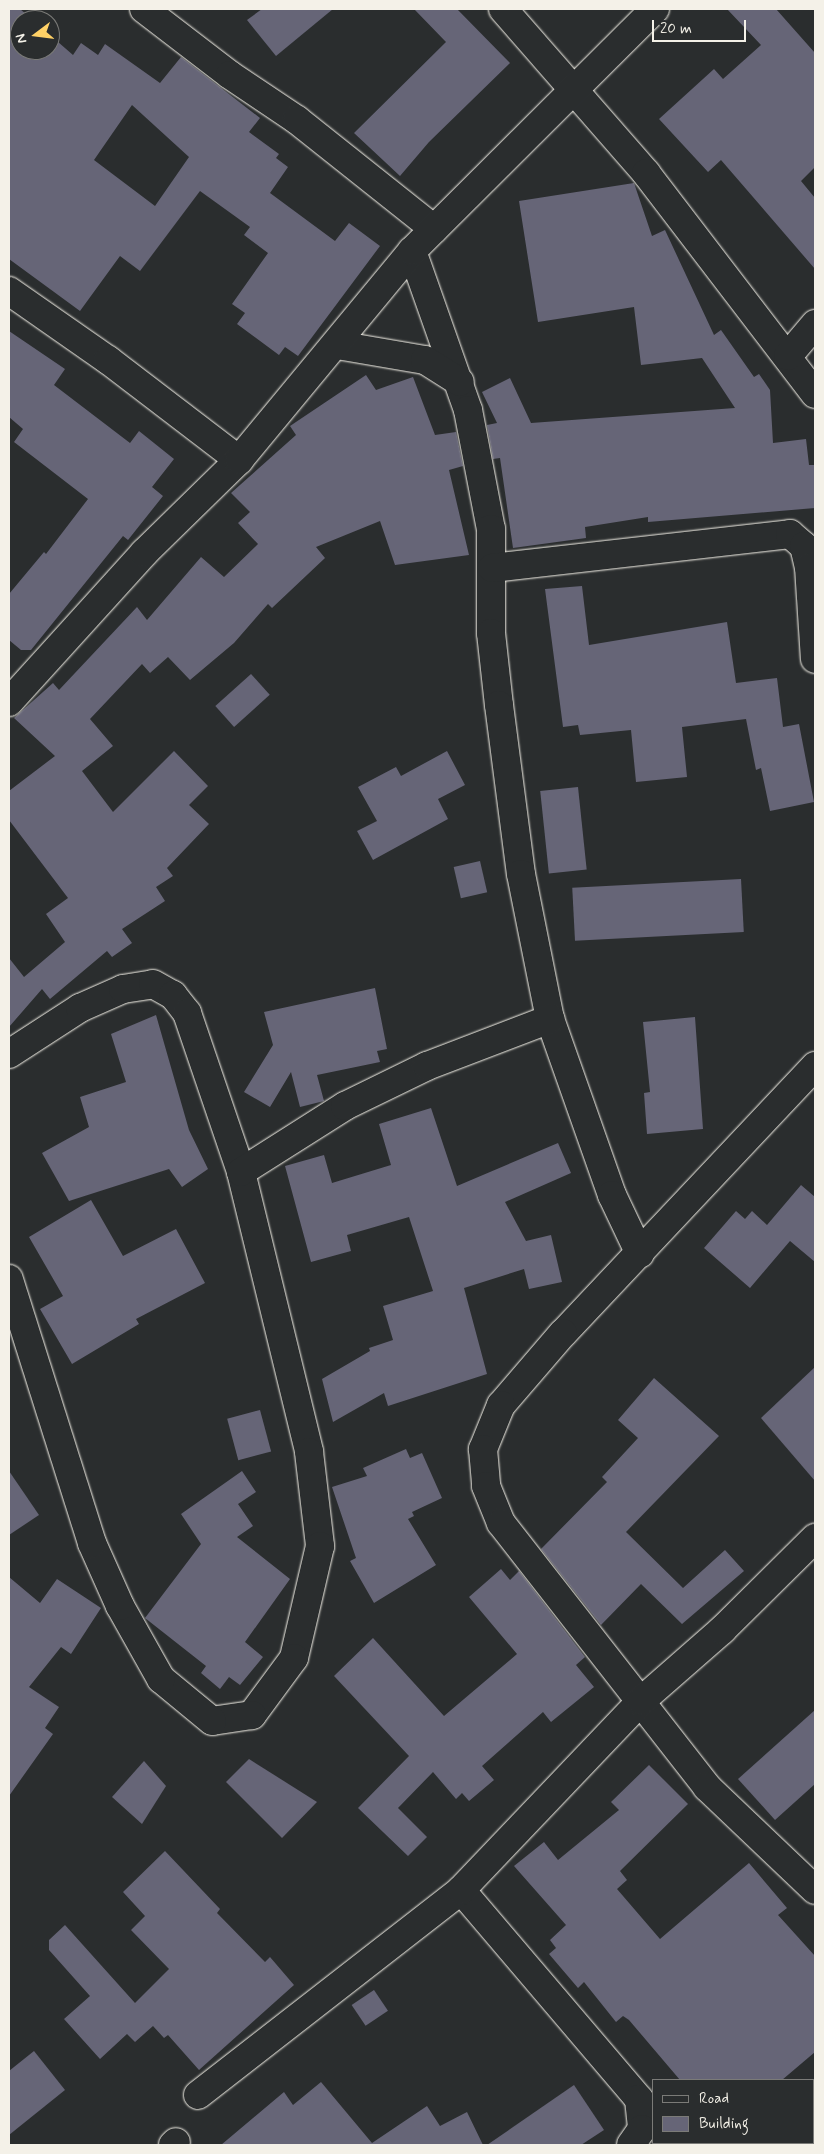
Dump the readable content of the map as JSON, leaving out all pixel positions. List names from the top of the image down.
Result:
{
  "legend": ["Road", "Building"],
  "scale_bar": "20 m",
  "north": "left"
}
